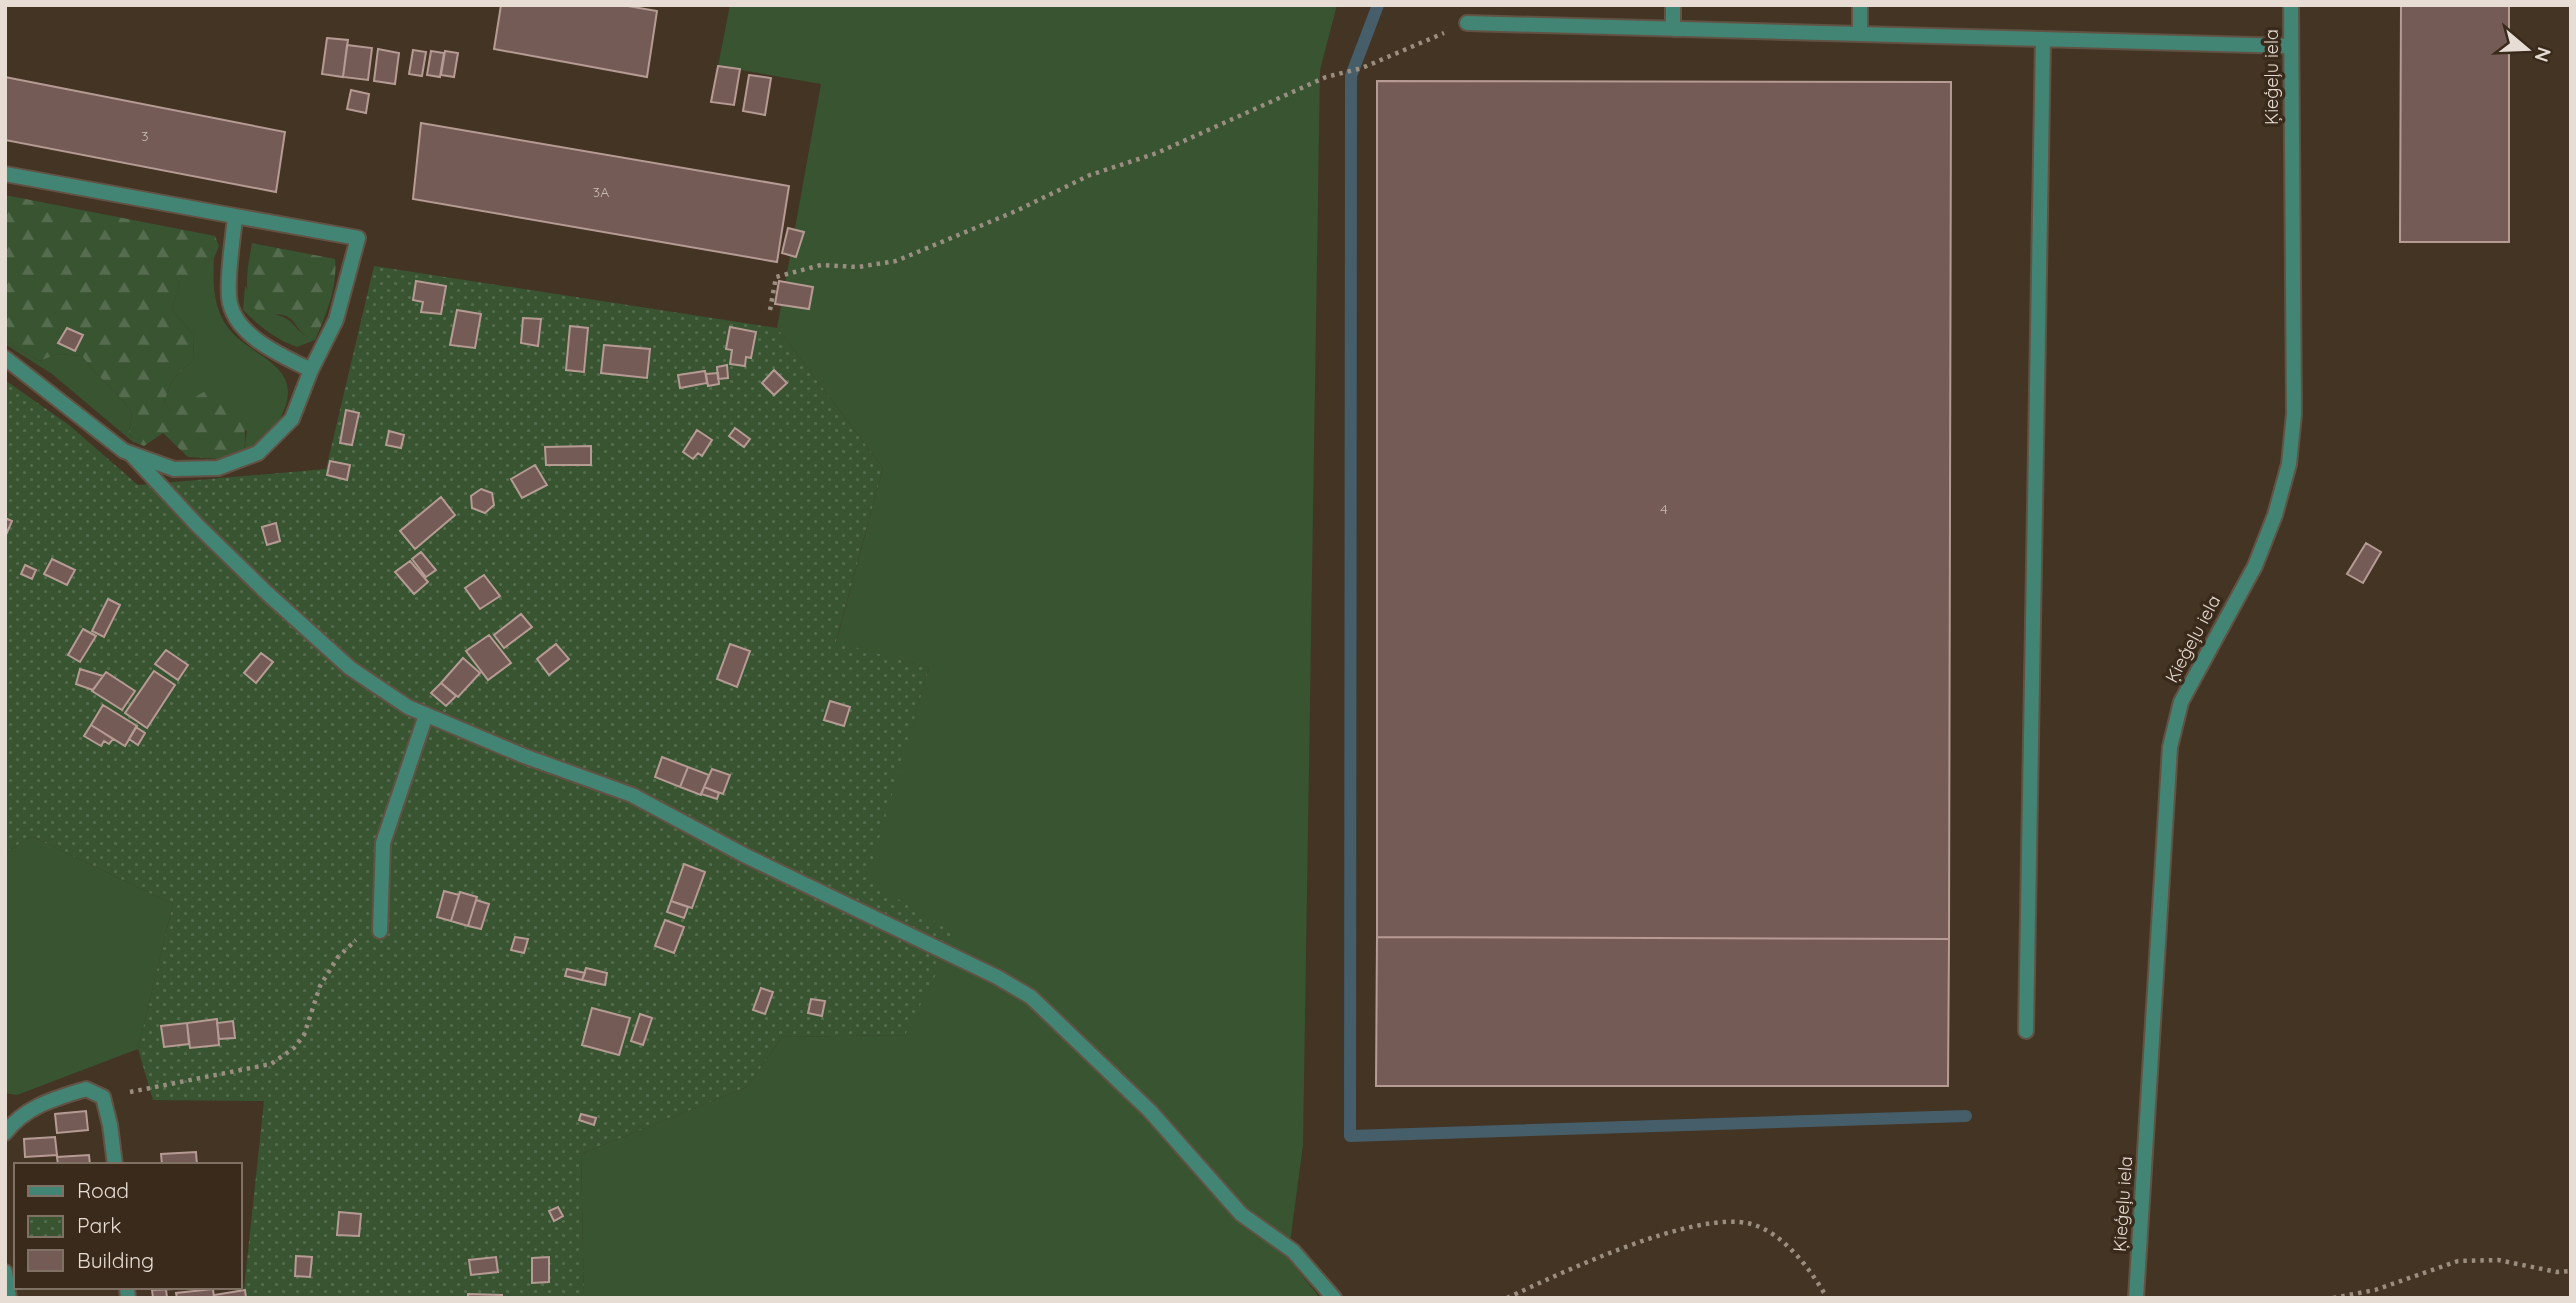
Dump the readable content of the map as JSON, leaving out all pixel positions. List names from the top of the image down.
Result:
{
  "streets": {
    "street": ["Ķieģeļu iela"]
  },
  "house_numbers": ["3", "3A", "4"],
  "legend": ["Road", "Park", "Building"],
  "north": "right"
}
